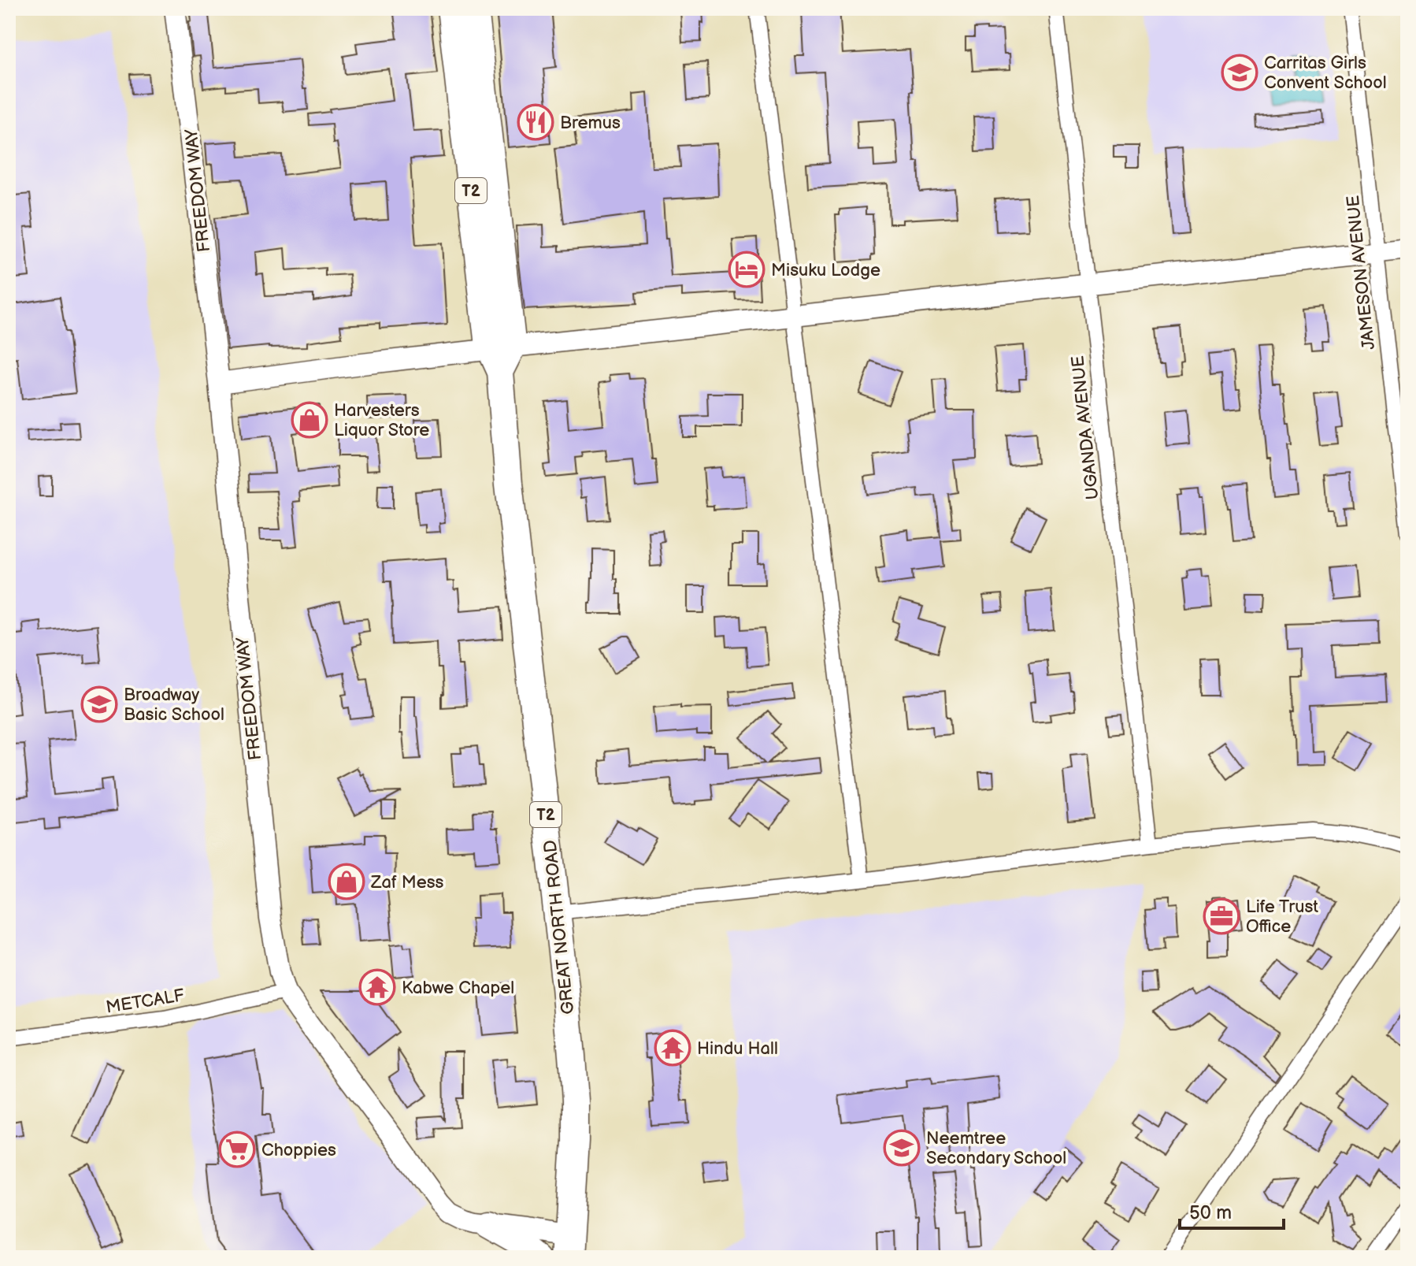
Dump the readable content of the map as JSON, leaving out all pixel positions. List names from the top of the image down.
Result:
{
  "streets": {
    "highway": ["T2", "GREAT NORTH ROAD"],
    "main road": ["FREEDOM WAY"],
    "street": ["JAMESON AVENUE", "UGANDA AVENUE", "METCALF"]
  },
  "crossings": [
    ["FREEDOM WAY", "GREAT NORTH ROAD"],
    ["FREEDOM WAY", "METCALF"]
  ],
  "places": {
    "school or university": ["Carritas Girls Convent School", "Broadway Basic School", "Neemtree Secondary School"],
    "restaurant": ["Bremus"],
    "hotel": ["Misuku Lodge"],
    "shop": ["Harvesters Liquor Store", "Zaf Mess"],
    "office": ["Life Trust Office"],
    "temple": ["Kabwe Chapel", "Hindu Hall"],
    "supermarket": ["Choppies"]
  },
  "scale_bar": "50 m"
}
